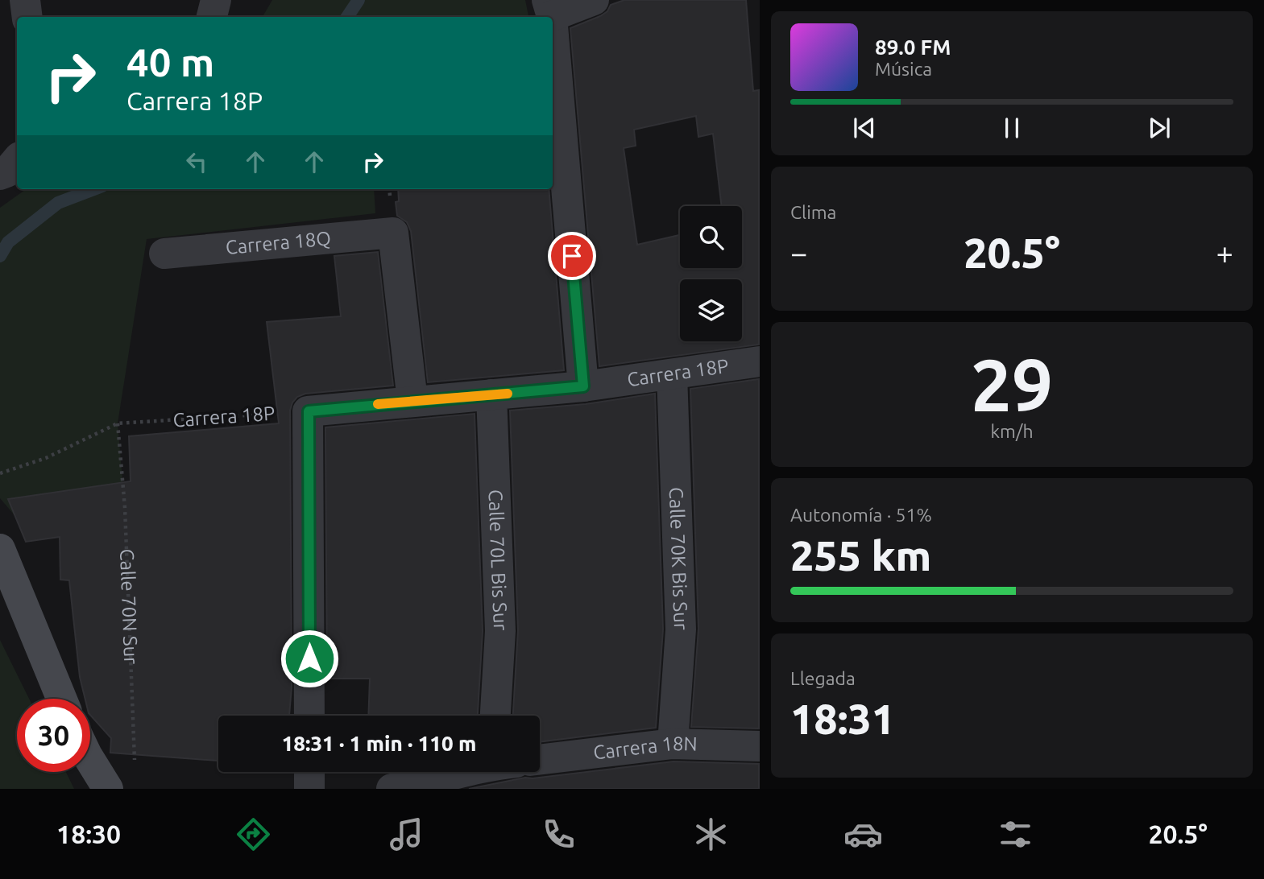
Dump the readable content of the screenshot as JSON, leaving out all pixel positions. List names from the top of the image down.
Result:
{
  "streets": {
    "street": [
      "Carrera 18Q",
      "Carrera 18P",
      "Calle 70K Bis Sur",
      "Calle 70L Bis Sur",
      "Carrera 18N"
    ],
    "path": ["Calle 70N Sur"]
  },
  "crossings": [
    ["Carrera 18Q", "Carrera 18P"],
    ["Carrera 18P", "Calle 70K Bis Sur"],
    ["Carrera 18P", "Calle 70L Bis Sur"],
    ["Carrera 18P", "Calle 70N Sur"],
    ["Calle 70K Bis Sur", "Carrera 18N"]
  ],
  "page": {
    "turn": ["40 m", "Carrera 18P"],
    "song": ["89.0 FM", "Música"],
    "tile": [
      "Clima",
      ["29", "km/h"],
      ["Autonomía · 51%", "255 km"],
      ["Llegada", "18:31"]
    ],
    "heat": ["−", "20.5°", "+"],
    "limit": "30",
    "trip": "18:31 · 1 min · 110 m",
    "tabs": ["18:30", "20.5°"]
  }
}
